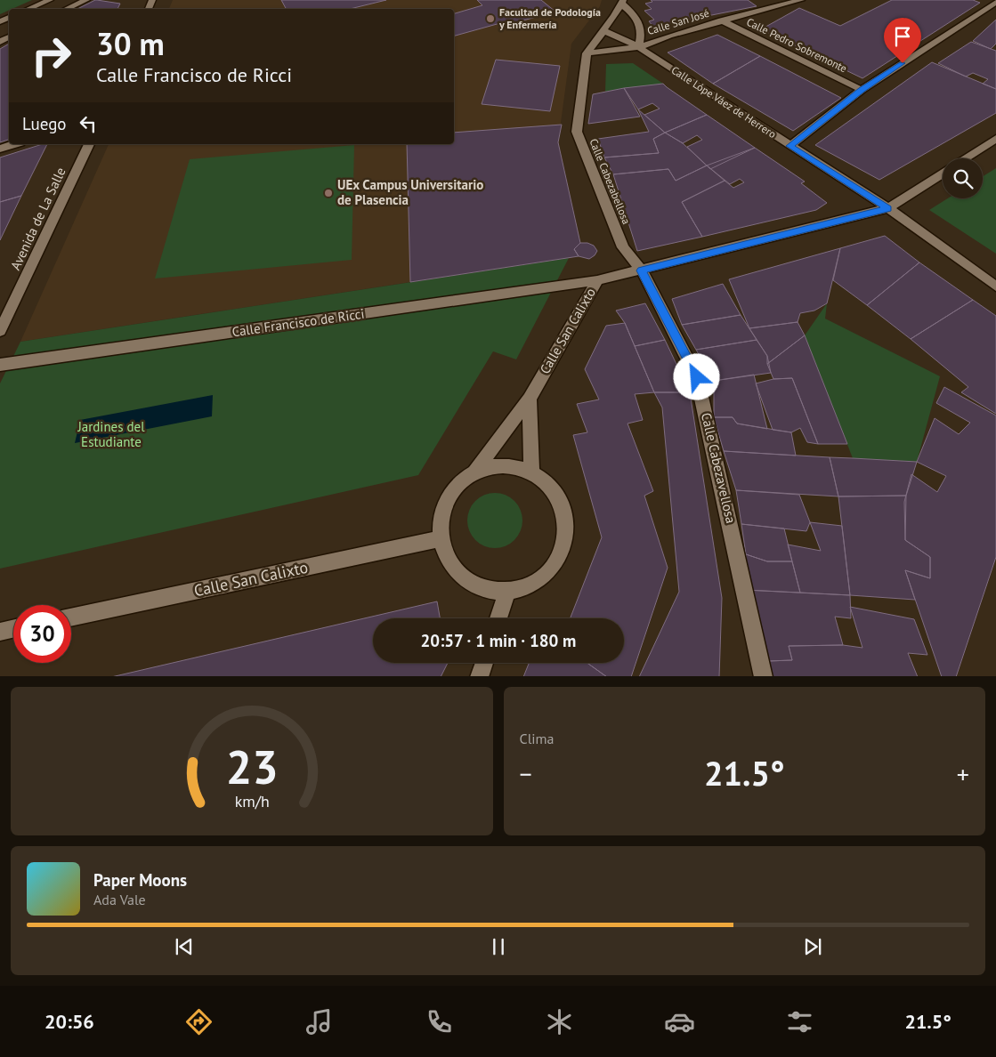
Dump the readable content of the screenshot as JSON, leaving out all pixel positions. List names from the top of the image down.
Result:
{
  "streets": {
    "street": [
      "Calle San José",
      "Calle Pedro Sobremonte",
      "Calle Lópe Váez de Herrero",
      "Calle Cabezabellosa",
      "Avenida de La Salle",
      "Calle Francisco de Ricci",
      "Calle San Calixto",
      "Calle Cabezavellosa"
    ]
  },
  "crossings": [
    ["Calle San José", "Calle Pedro Sobremonte"],
    ["Calle San José", "Calle Lópe Váez de Herrero"],
    ["Calle San José", "Calle Cabezabellosa"],
    ["Calle Lópe Váez de Herrero", "Calle Cabezabellosa"],
    ["Calle Cabezabellosa", "Calle San Calixto"],
    ["Calle Cabezabellosa", "Calle Cabezavellosa"],
    ["Calle Francisco de Ricci", "Calle San Calixto"],
    ["Calle San Calixto", "Calle Cabezavellosa"]
  ],
  "parks": ["Jardines del Estudiante"],
  "places": ["Facultad de Podología y Enfermería", "UEx Campus Universitario de Plasencia"],
  "page": {
    "turn": ["30 m", "Calle Francisco de Ricci"],
    "then": "Luego",
    "limit": "30",
    "trip": "20:57 · 1 min · 180 m",
    "tile": "Clima",
    "heat": ["−", "21.5°", "+"],
    "song": ["Paper Moons", "Ada Vale"],
    "tabs": ["20:56", "21.5°"],
    "gauge": ["23", "km/h"]
  }
}
